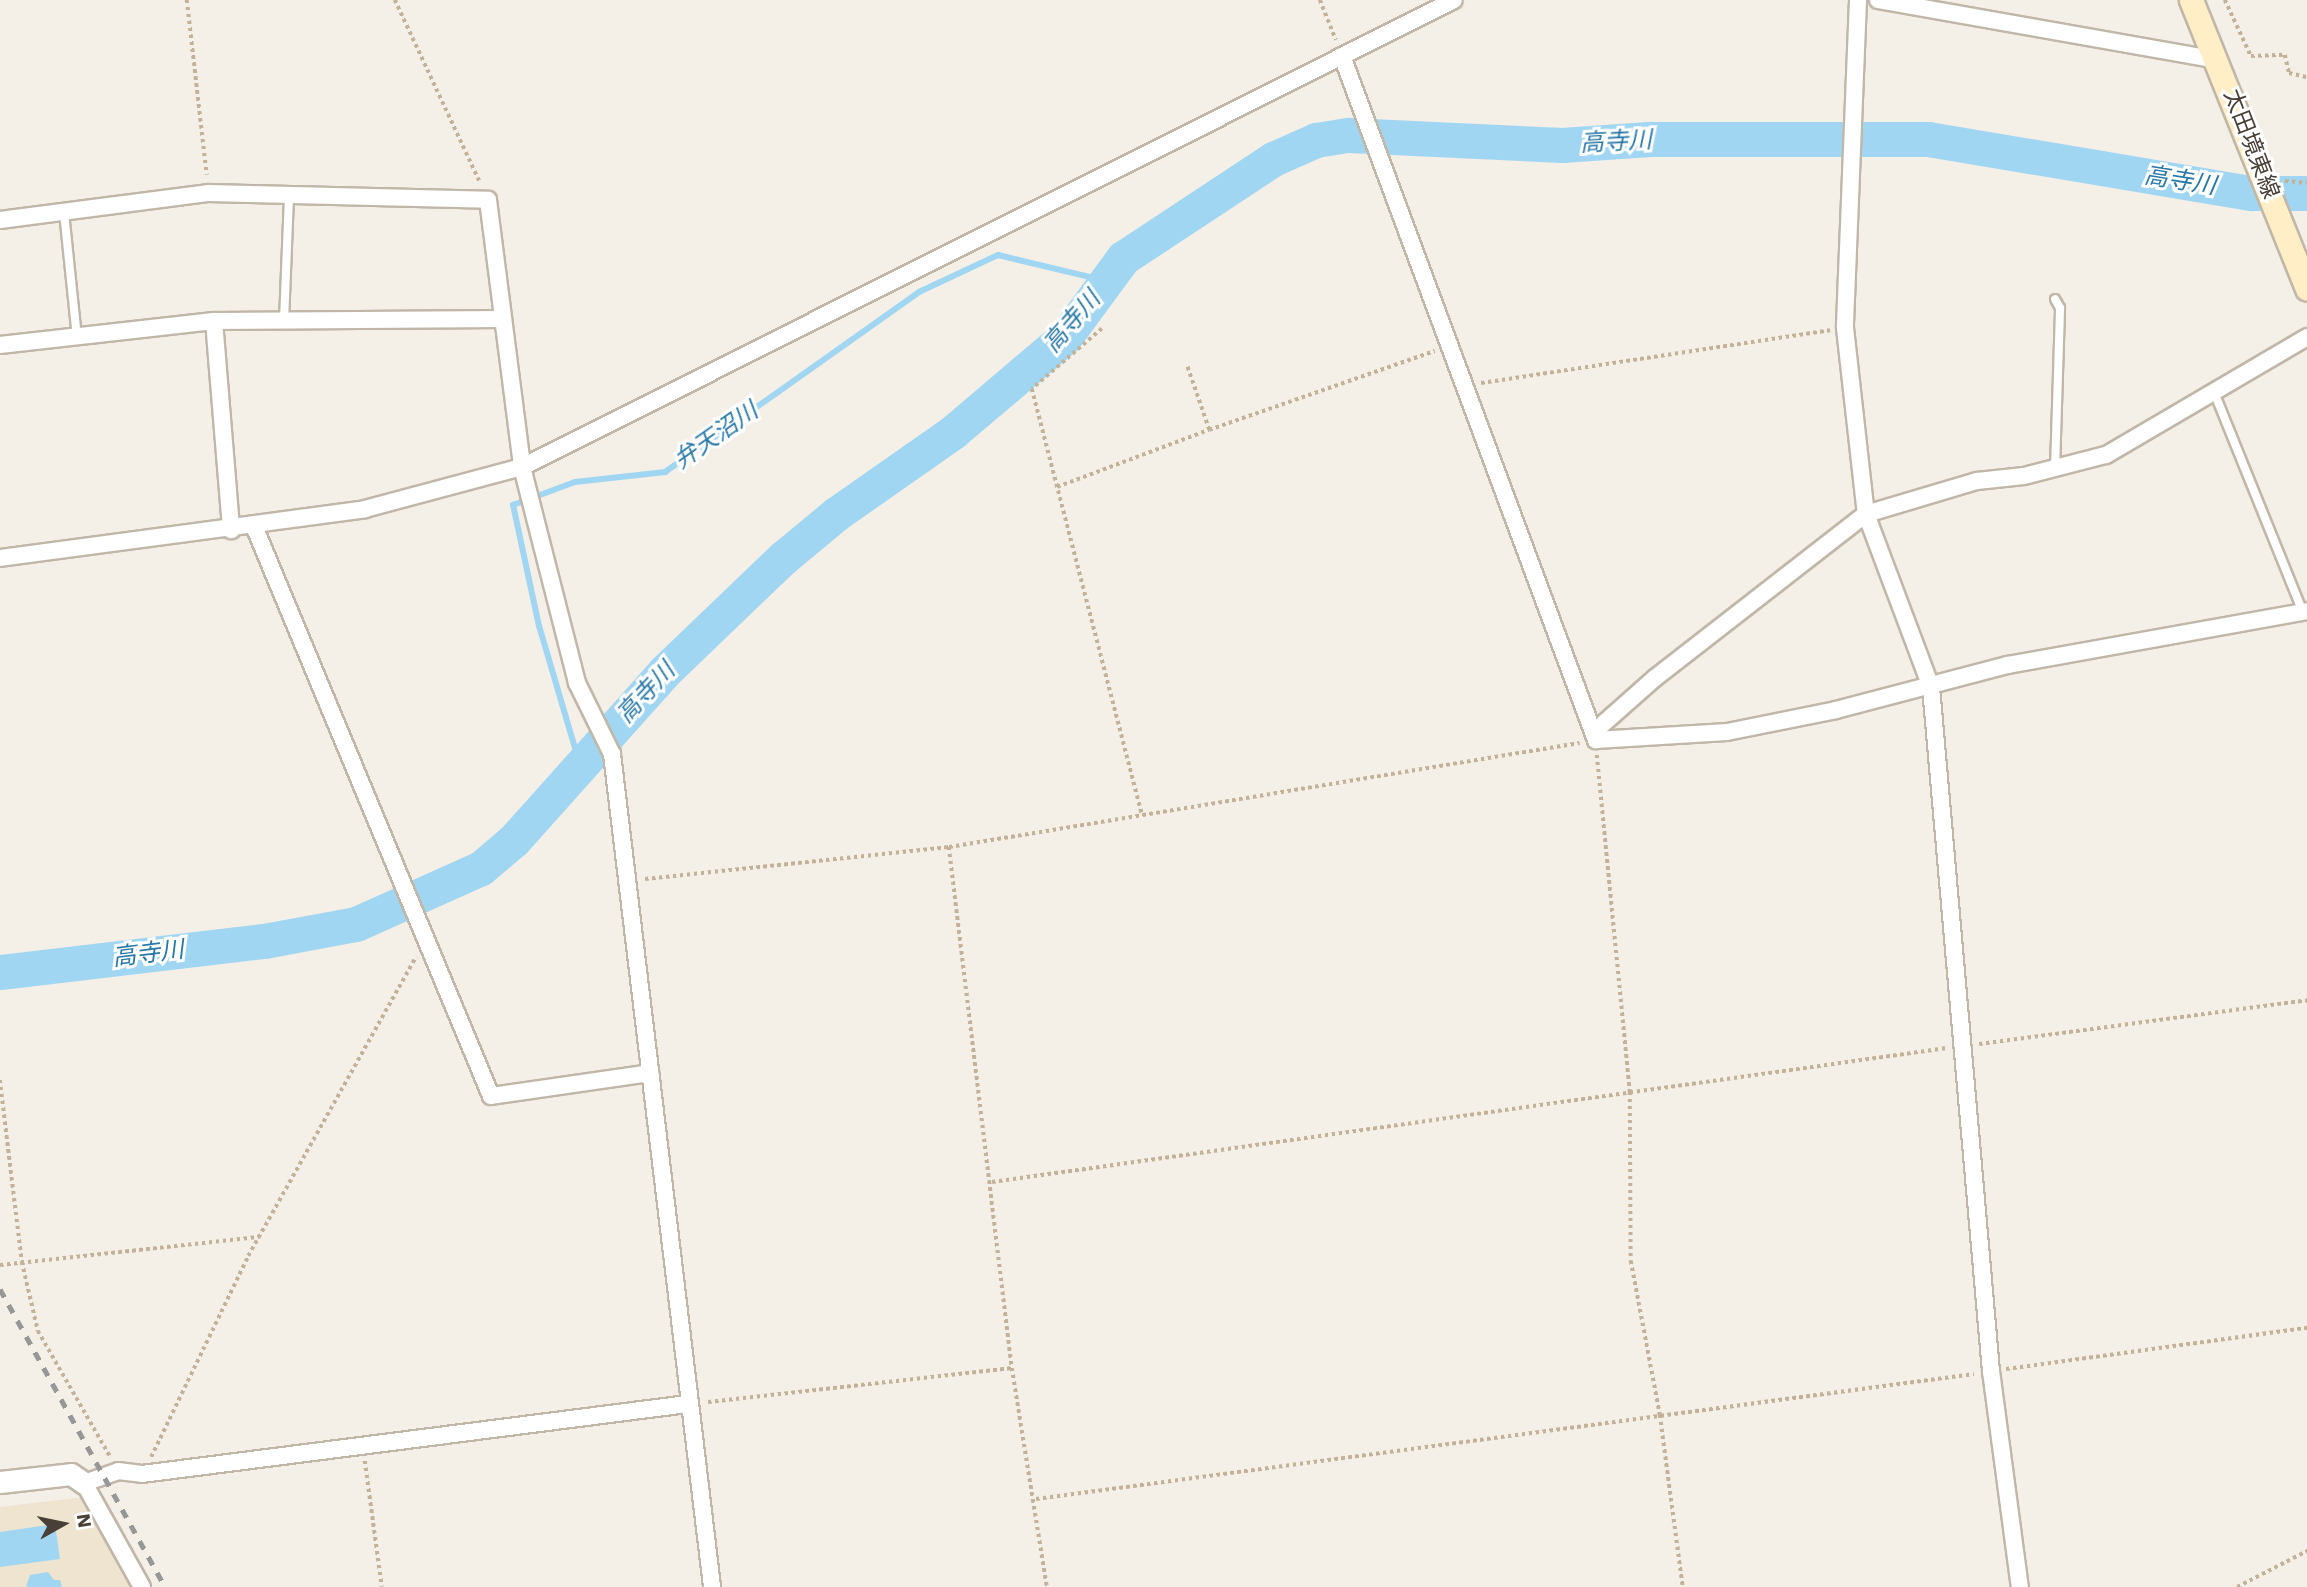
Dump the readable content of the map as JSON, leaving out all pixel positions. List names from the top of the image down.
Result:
{
  "streets": {
    "main road": ["太田境東線"]
  },
  "water": ["高寺川", "弁天沼川"],
  "north": "right"
}
